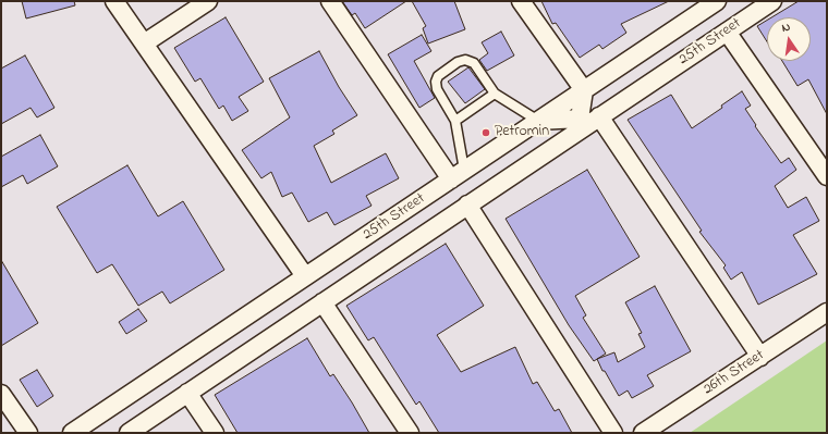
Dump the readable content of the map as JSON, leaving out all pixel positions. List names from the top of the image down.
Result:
{
  "streets": {
    "street": ["25th Street", "26th Street"]
  },
  "places": ["Petromin"],
  "north": "top"
}
